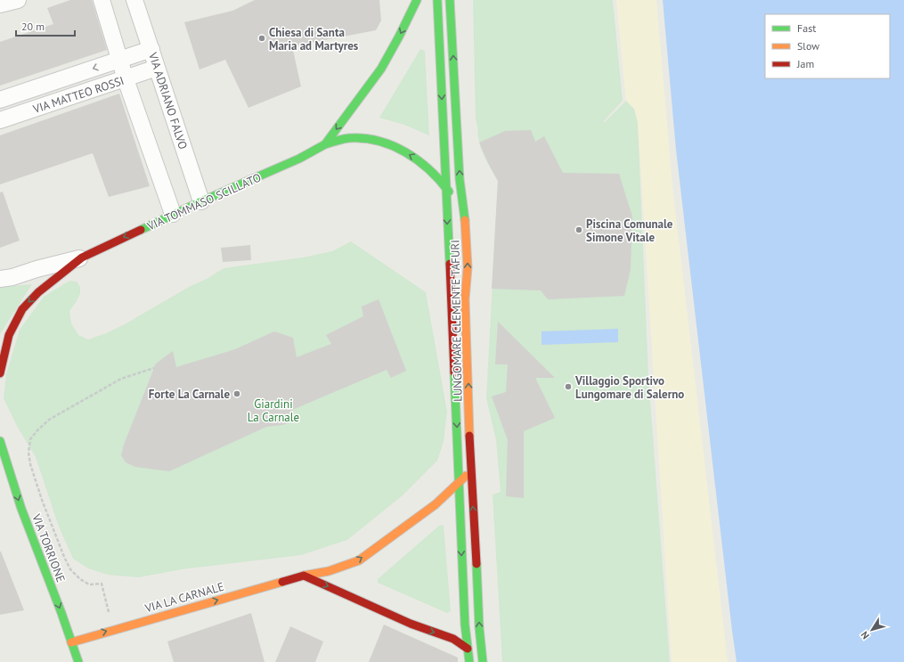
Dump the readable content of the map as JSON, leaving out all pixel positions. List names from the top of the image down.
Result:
{
  "streets": {
    "main road": [
      "VIA TOMMASO SCILLATO",
      "LUNGOMARE CLEMENTE TAFURI",
      "VIA TORRIONE",
      "VIA LA CARNALE"
    ],
    "street": ["VIA MATTEO ROSSI", "VIA ADRIANO FALVO"]
  },
  "crossings": [
    ["VIA MATTEO ROSSI", "VIA ADRIANO FALVO"],
    ["VIA ADRIANO FALVO", "VIA TOMMASO SCILLATO"],
    ["VIA TOMMASO SCILLATO", "LUNGOMARE CLEMENTE TAFURI"],
    ["LUNGOMARE CLEMENTE TAFURI", "VIA LA CARNALE"],
    ["VIA TORRIONE", "VIA LA CARNALE"]
  ],
  "one_way": ["VIA TOMMASO SCILLATO", "VIA TORRIONE", "VIA LA CARNALE"],
  "parks": ["Giardini La Carnale"],
  "places": [
    "Chiesa di Santa Maria ad Martyres",
    "Piscina Comunale Simone Vitale",
    "Villaggio Sportivo Lungomare di Salerno",
    "Forte La Carnale"
  ],
  "legend": ["Fast", "Slow", "Jam"],
  "scale_bar": "20 m",
  "north": "bottom left"
}
